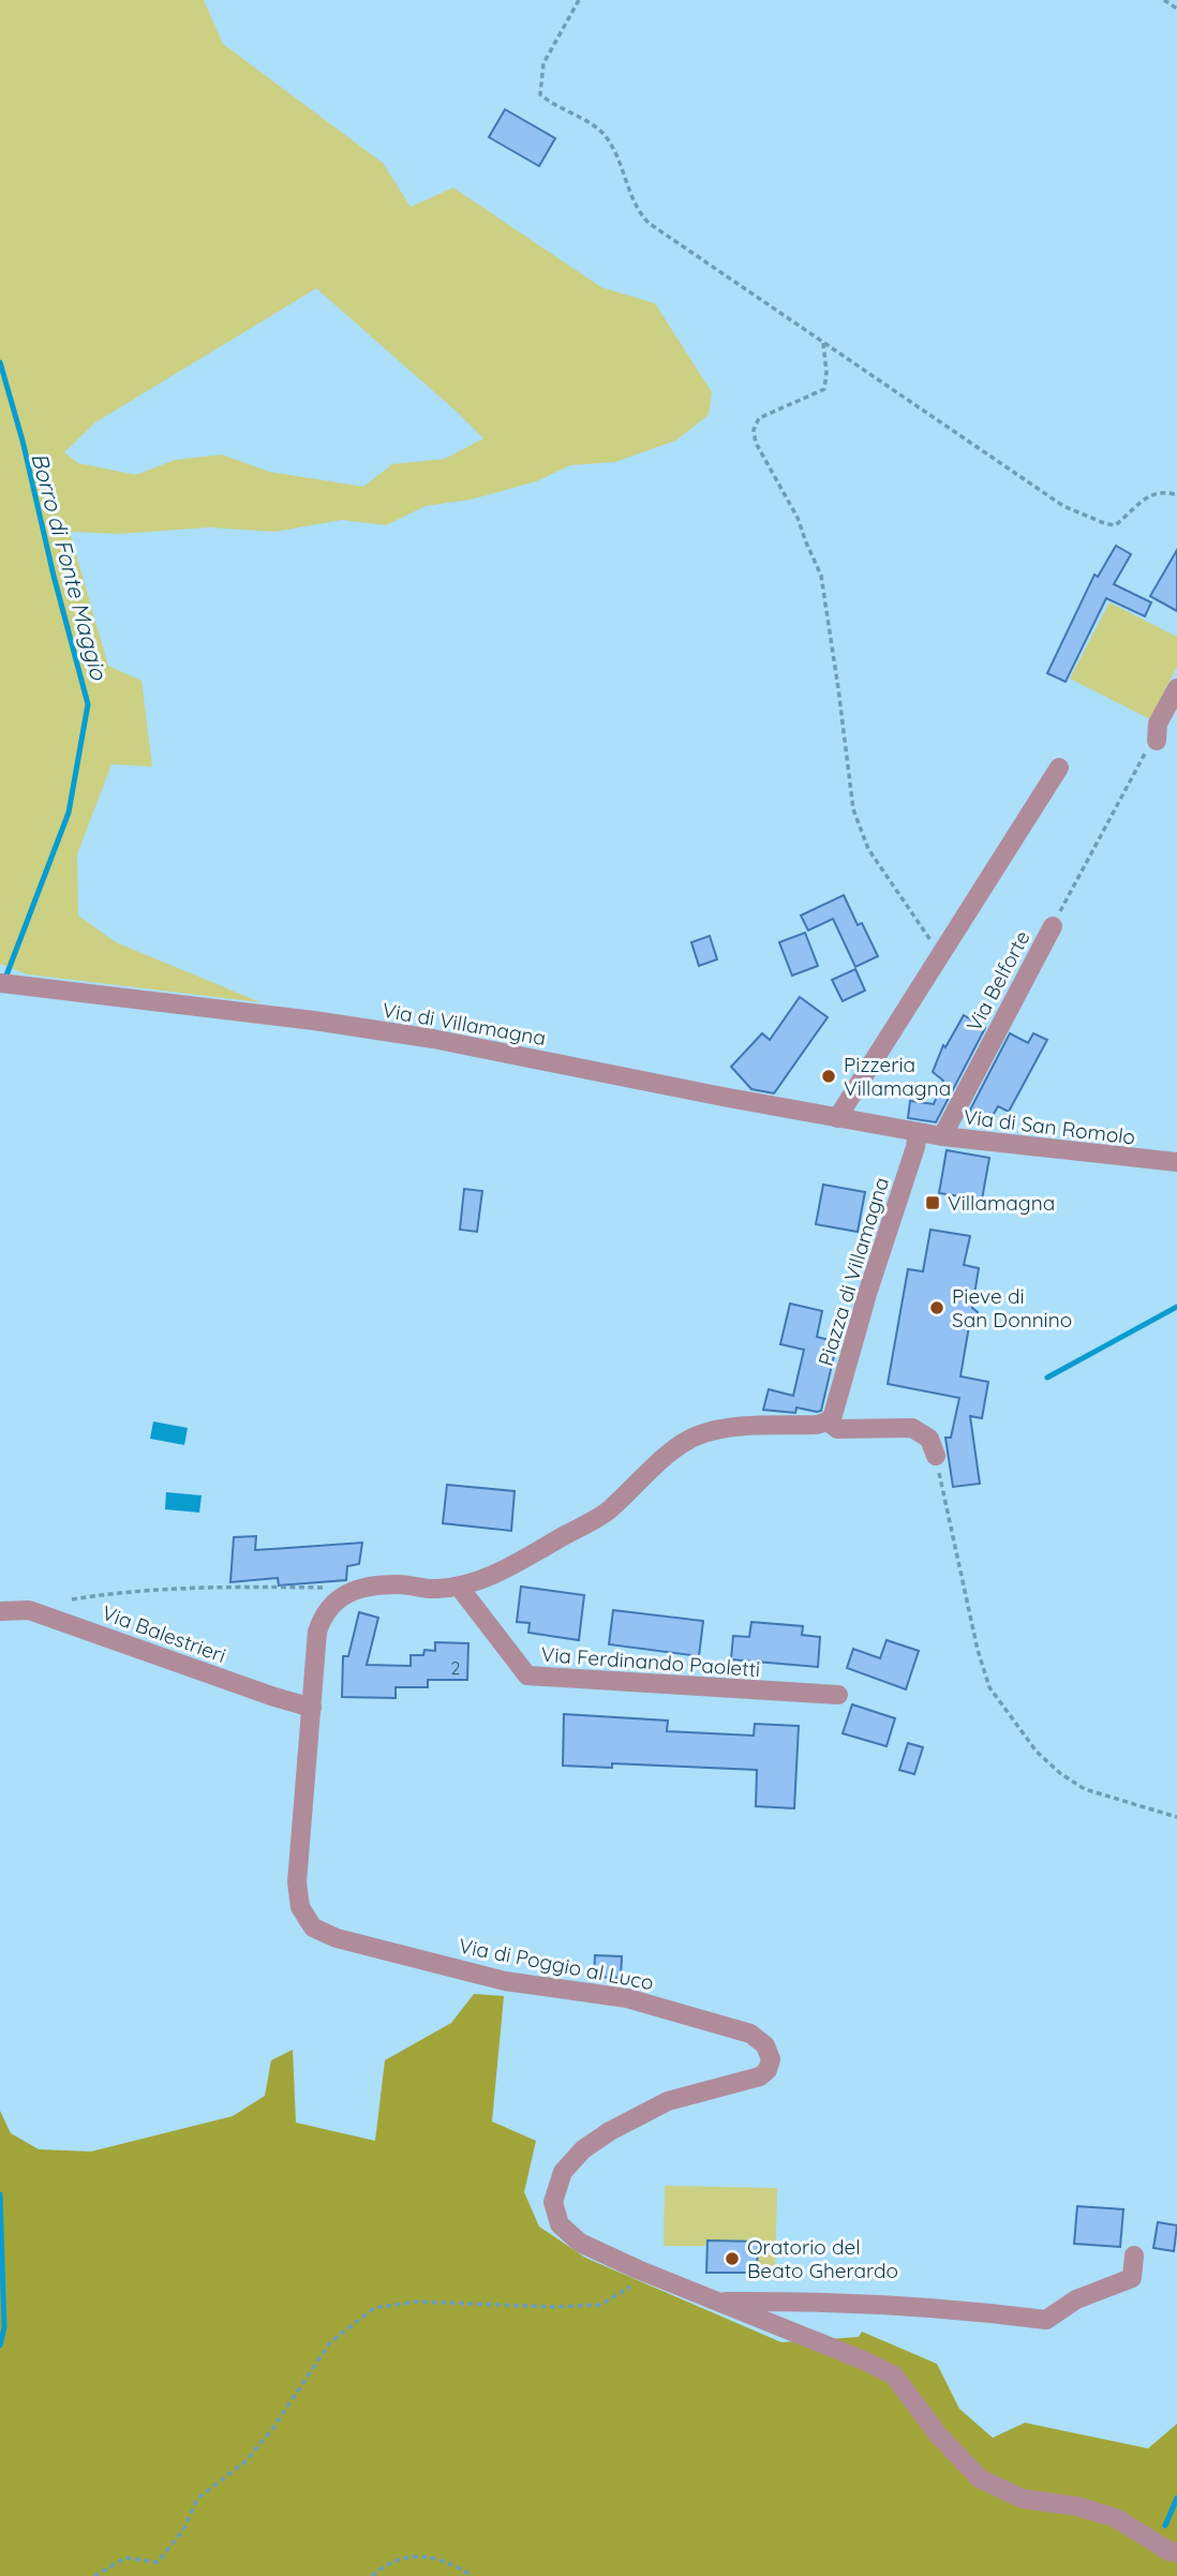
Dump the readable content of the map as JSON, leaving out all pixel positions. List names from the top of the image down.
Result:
{
  "streets": {
    "street": [
      "Via Belforte",
      "Via di Villamagna",
      "Via di San Romolo",
      "Piazza di Villamagna",
      "Via Balestrieri",
      "Via Ferdinando Paoletti",
      "Via di Poggio al Luco"
    ]
  },
  "crossings": [
    ["Via Belforte", "Via di San Romolo"],
    ["Via di Villamagna", "Via di San Romolo"],
    ["Via di Villamagna", "Piazza di Villamagna"],
    ["Via di San Romolo", "Piazza di Villamagna"],
    ["Via Balestrieri", "Via di Poggio al Luco"]
  ],
  "water": ["Borro di Fonte Maggio"],
  "places": {
    "other": ["Pizzeria Villamagna", "Pieve di San Donnino", "Oratorio del Beato Gherardo"],
    "transit": ["Villamagna"]
  },
  "house_numbers": ["2"]
}
